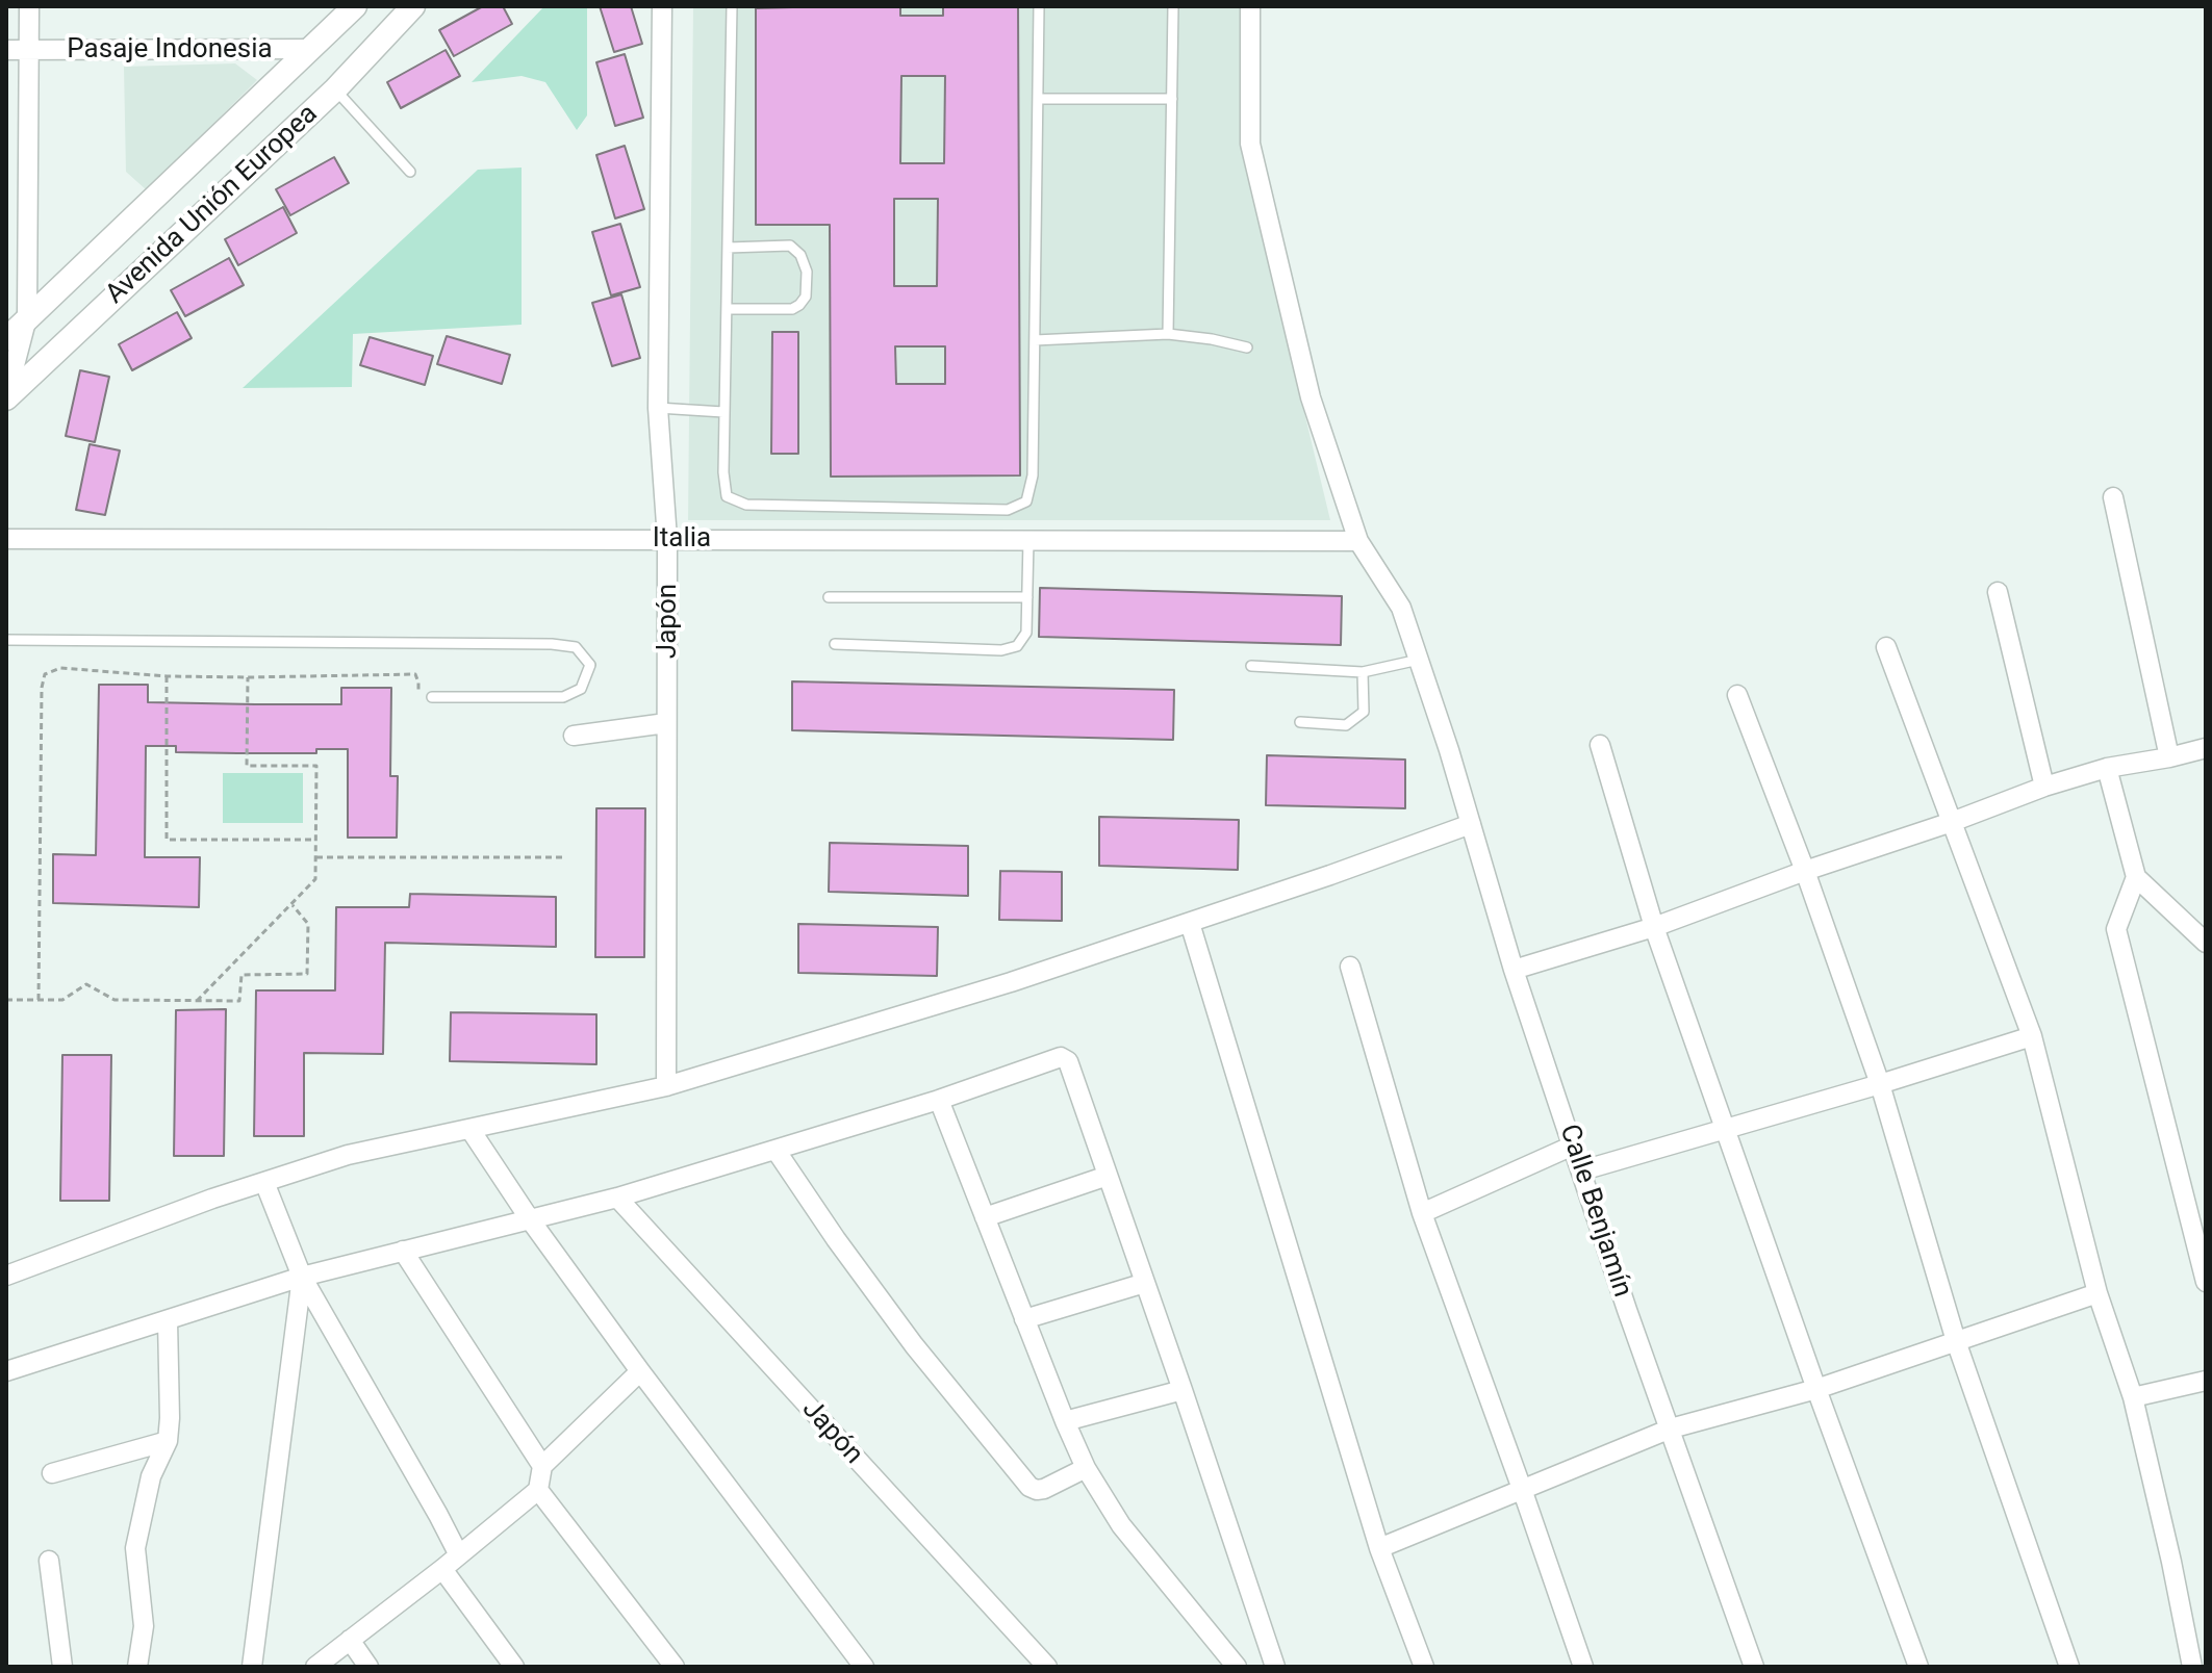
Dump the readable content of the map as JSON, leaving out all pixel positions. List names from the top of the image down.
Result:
{
  "streets": {
    "street": [
      "Pasaje Indonesia",
      "Avenida Unión Europea",
      "Italia",
      "Japón",
      "Calle Benjamín"
    ]
  },
  "crossings": [
    ["Pasaje Indonesia", "Avenida Unión Europea"],
    ["Italia", "Japón"],
    ["Italia", "Calle Benjamín"]
  ]
}
